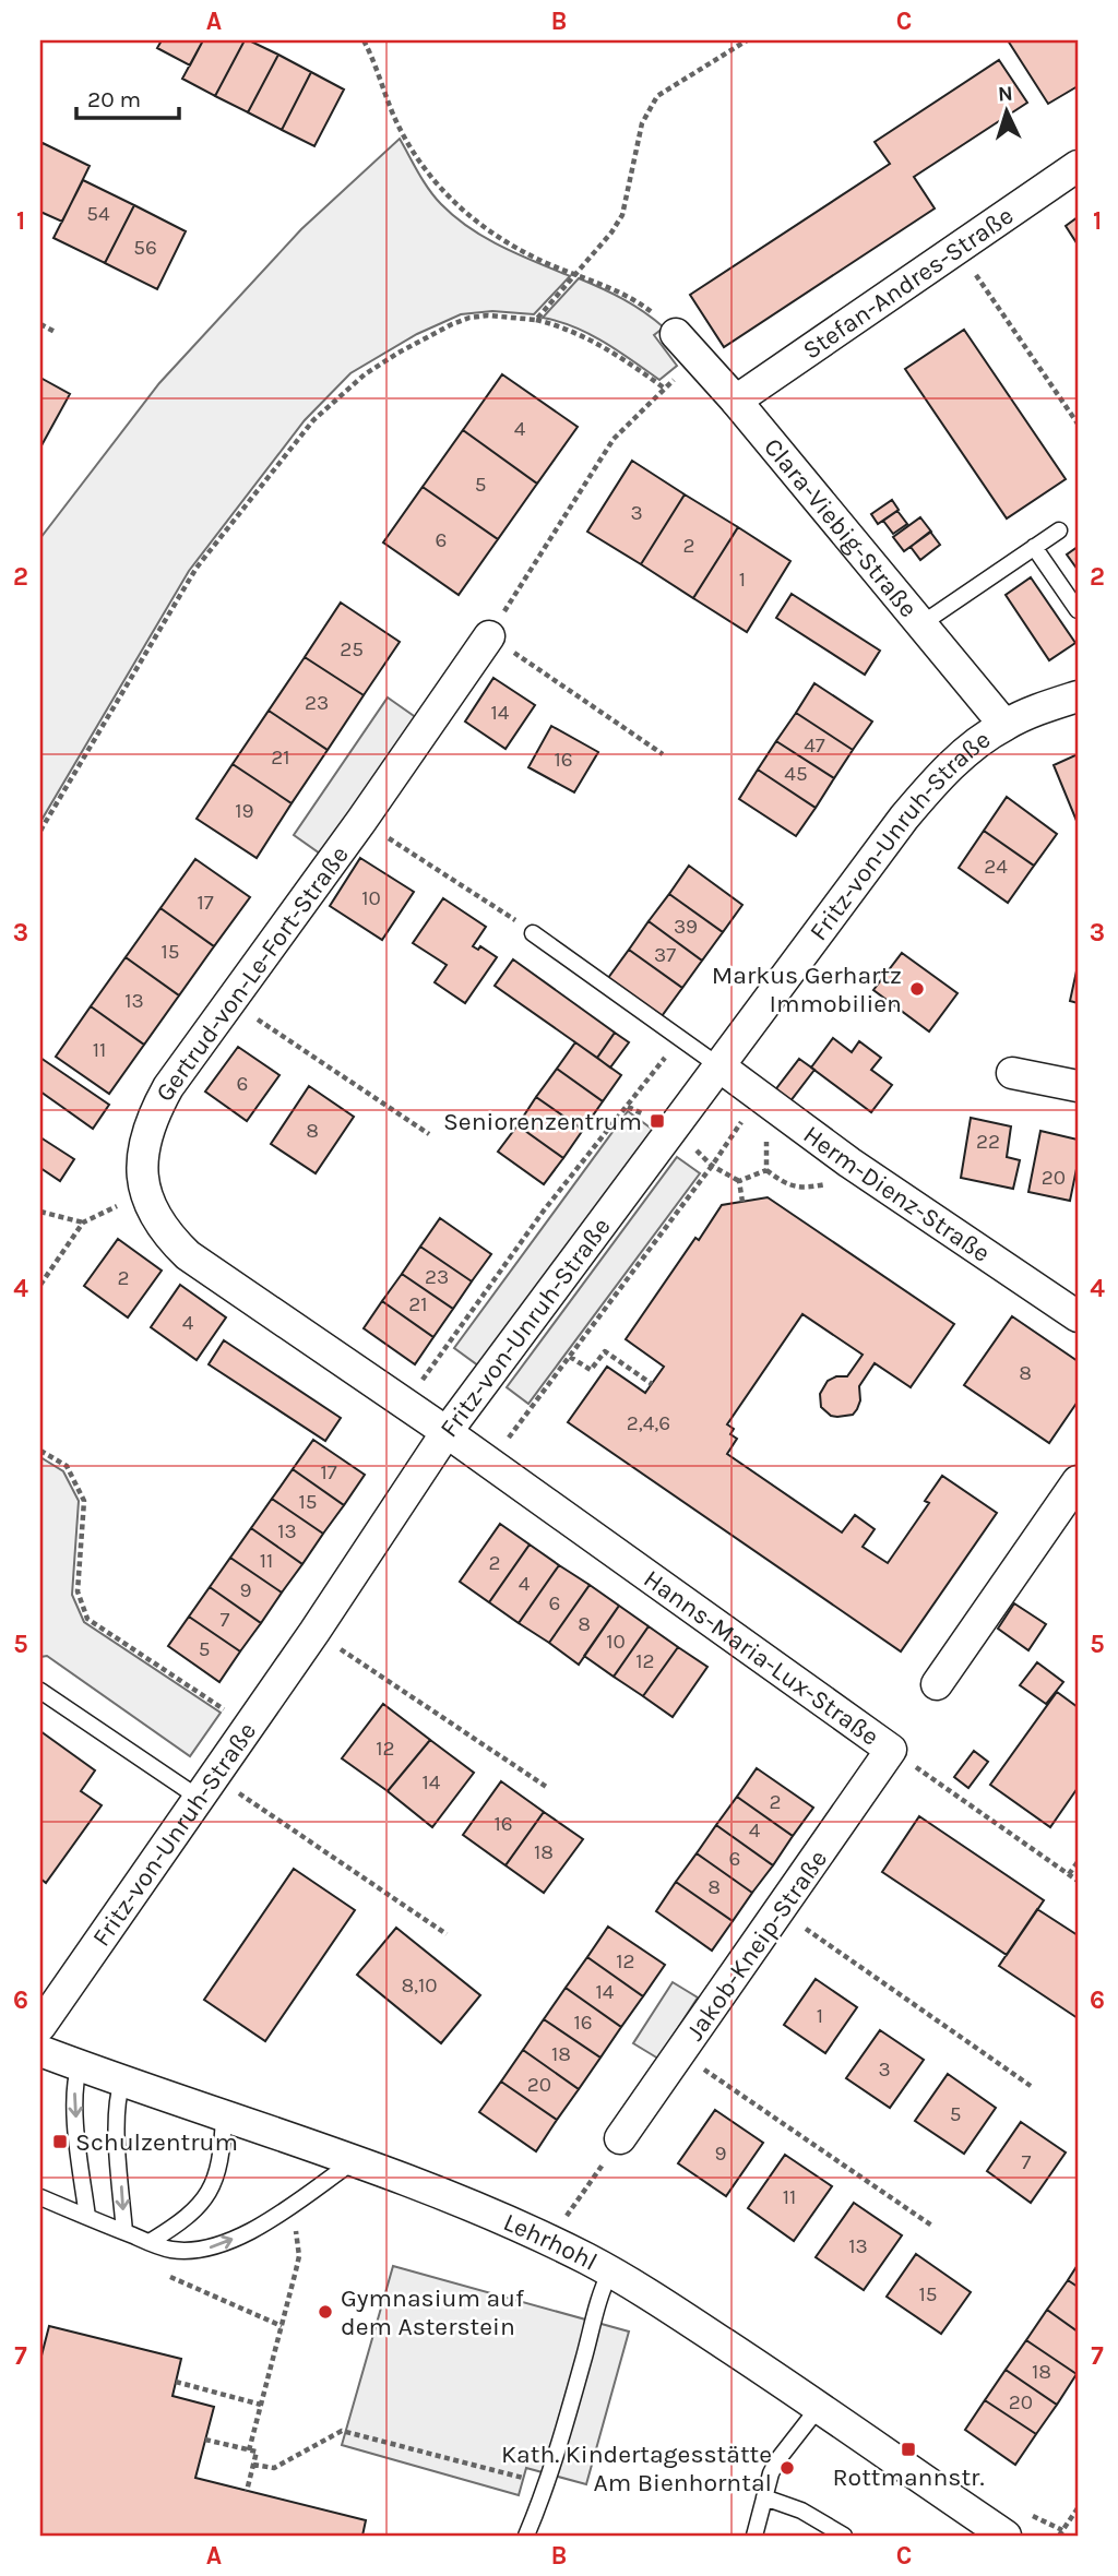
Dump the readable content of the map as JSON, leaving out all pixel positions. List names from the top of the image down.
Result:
{
  "streets": {
    "street": [
      "Stefan-Andres-Straße",
      "Clara-Viebig-Straße",
      "Fritz-von-Unruh-Straße",
      "Gertrud-von-Le-Fort-Straße",
      "Herm-Dienz-Straße",
      "Hanns-Maria-Lux-Straße",
      "Jakob-Kneip-Straße",
      "Lehrhohl"
    ]
  },
  "crossings": [
    ["Stefan-Andres-Straße", "Clara-Viebig-Straße"],
    ["Clara-Viebig-Straße", "Fritz-von-Unruh-Straße"],
    ["Fritz-von-Unruh-Straße", "Gertrud-von-Le-Fort-Straße"],
    ["Fritz-von-Unruh-Straße", "Herm-Dienz-Straße"],
    ["Fritz-von-Unruh-Straße", "Hanns-Maria-Lux-Straße"],
    ["Fritz-von-Unruh-Straße", "Lehrhohl"],
    ["Gertrud-von-Le-Fort-Straße", "Hanns-Maria-Lux-Straße"],
    ["Hanns-Maria-Lux-Straße", "Jakob-Kneip-Straße"]
  ],
  "places": {
    "other": ["Markus Gerhartz Immobilien", "Gymnasium auf dem Asterstein", "Kath. Kindertagesstätte Am Bienhorntal"],
    "transit": ["Seniorenzentrum", "Schulzentrum", "Rottmannstr."]
  },
  "house_numbers": [
    "54",
    "56",
    "4",
    "5",
    "3",
    "6",
    "2",
    "1",
    "25",
    "23",
    "14",
    "47",
    "21",
    "16",
    "45",
    "19",
    "24",
    "10",
    "17",
    "39",
    "15",
    "37",
    "13",
    "11",
    "6",
    "8",
    "22",
    "20",
    "23",
    "2",
    "21",
    "4",
    "8",
    "2,4,6",
    "17",
    "15",
    "13",
    "11",
    "2",
    "4",
    "9",
    "6",
    "7",
    "8",
    "10",
    "5",
    "12",
    "12",
    "14",
    "2",
    "16",
    "4",
    "18",
    "6",
    "8",
    "12",
    "8,10",
    "14",
    "1",
    "16",
    "18",
    "3",
    "20",
    "5",
    "9",
    "7",
    "11",
    "13",
    "15",
    "18",
    "20"
  ],
  "scale_bar": "20 m",
  "north": "top",
  "grid": {
    "columns": ["A", "B", "C"],
    "rows": [
      "1",
      "2",
      "3",
      "4",
      "5",
      "6",
      "7"
    ]
  }
}
